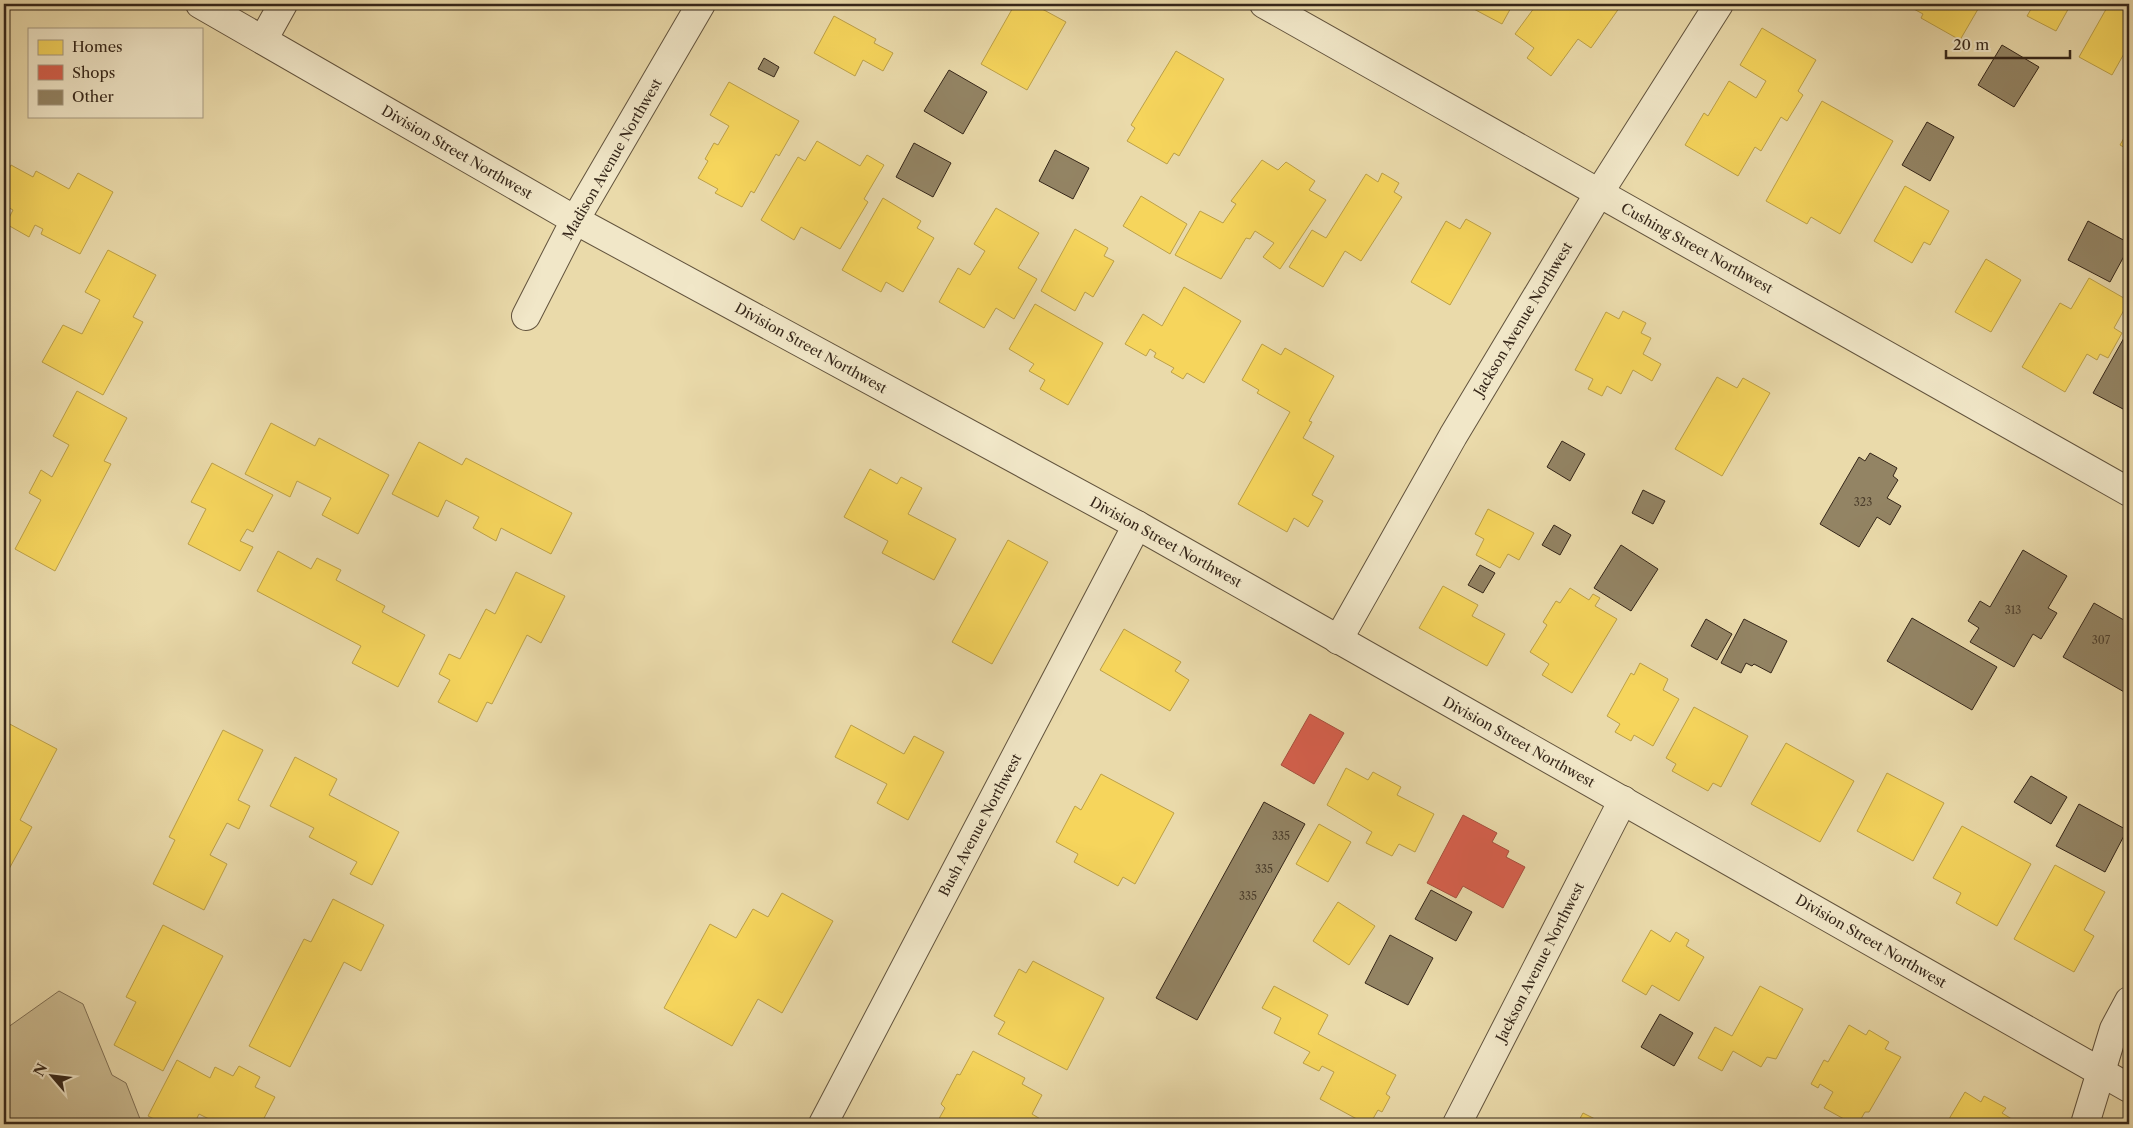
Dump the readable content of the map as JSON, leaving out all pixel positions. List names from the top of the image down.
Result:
{
  "streets": {
    "street": [
      "Division Street Northwest",
      "Madison Avenue Northwest",
      "Cushing Street Northwest",
      "Jackson Avenue Northwest",
      "Bush Avenue Northwest"
    ]
  },
  "crossings": [
    ["Division Street Northwest", "Madison Avenue Northwest"],
    ["Division Street Northwest", "Jackson Avenue Northwest"],
    ["Division Street Northwest", "Bush Avenue Northwest"],
    ["Cushing Street Northwest", "Jackson Avenue Northwest"]
  ],
  "house_numbers": [
    "323",
    "313",
    "307",
    "335",
    "335",
    "335"
  ],
  "legend": ["Homes", "Shops", "Other"],
  "scale_bar": "20 m",
  "north": "top left"
}
